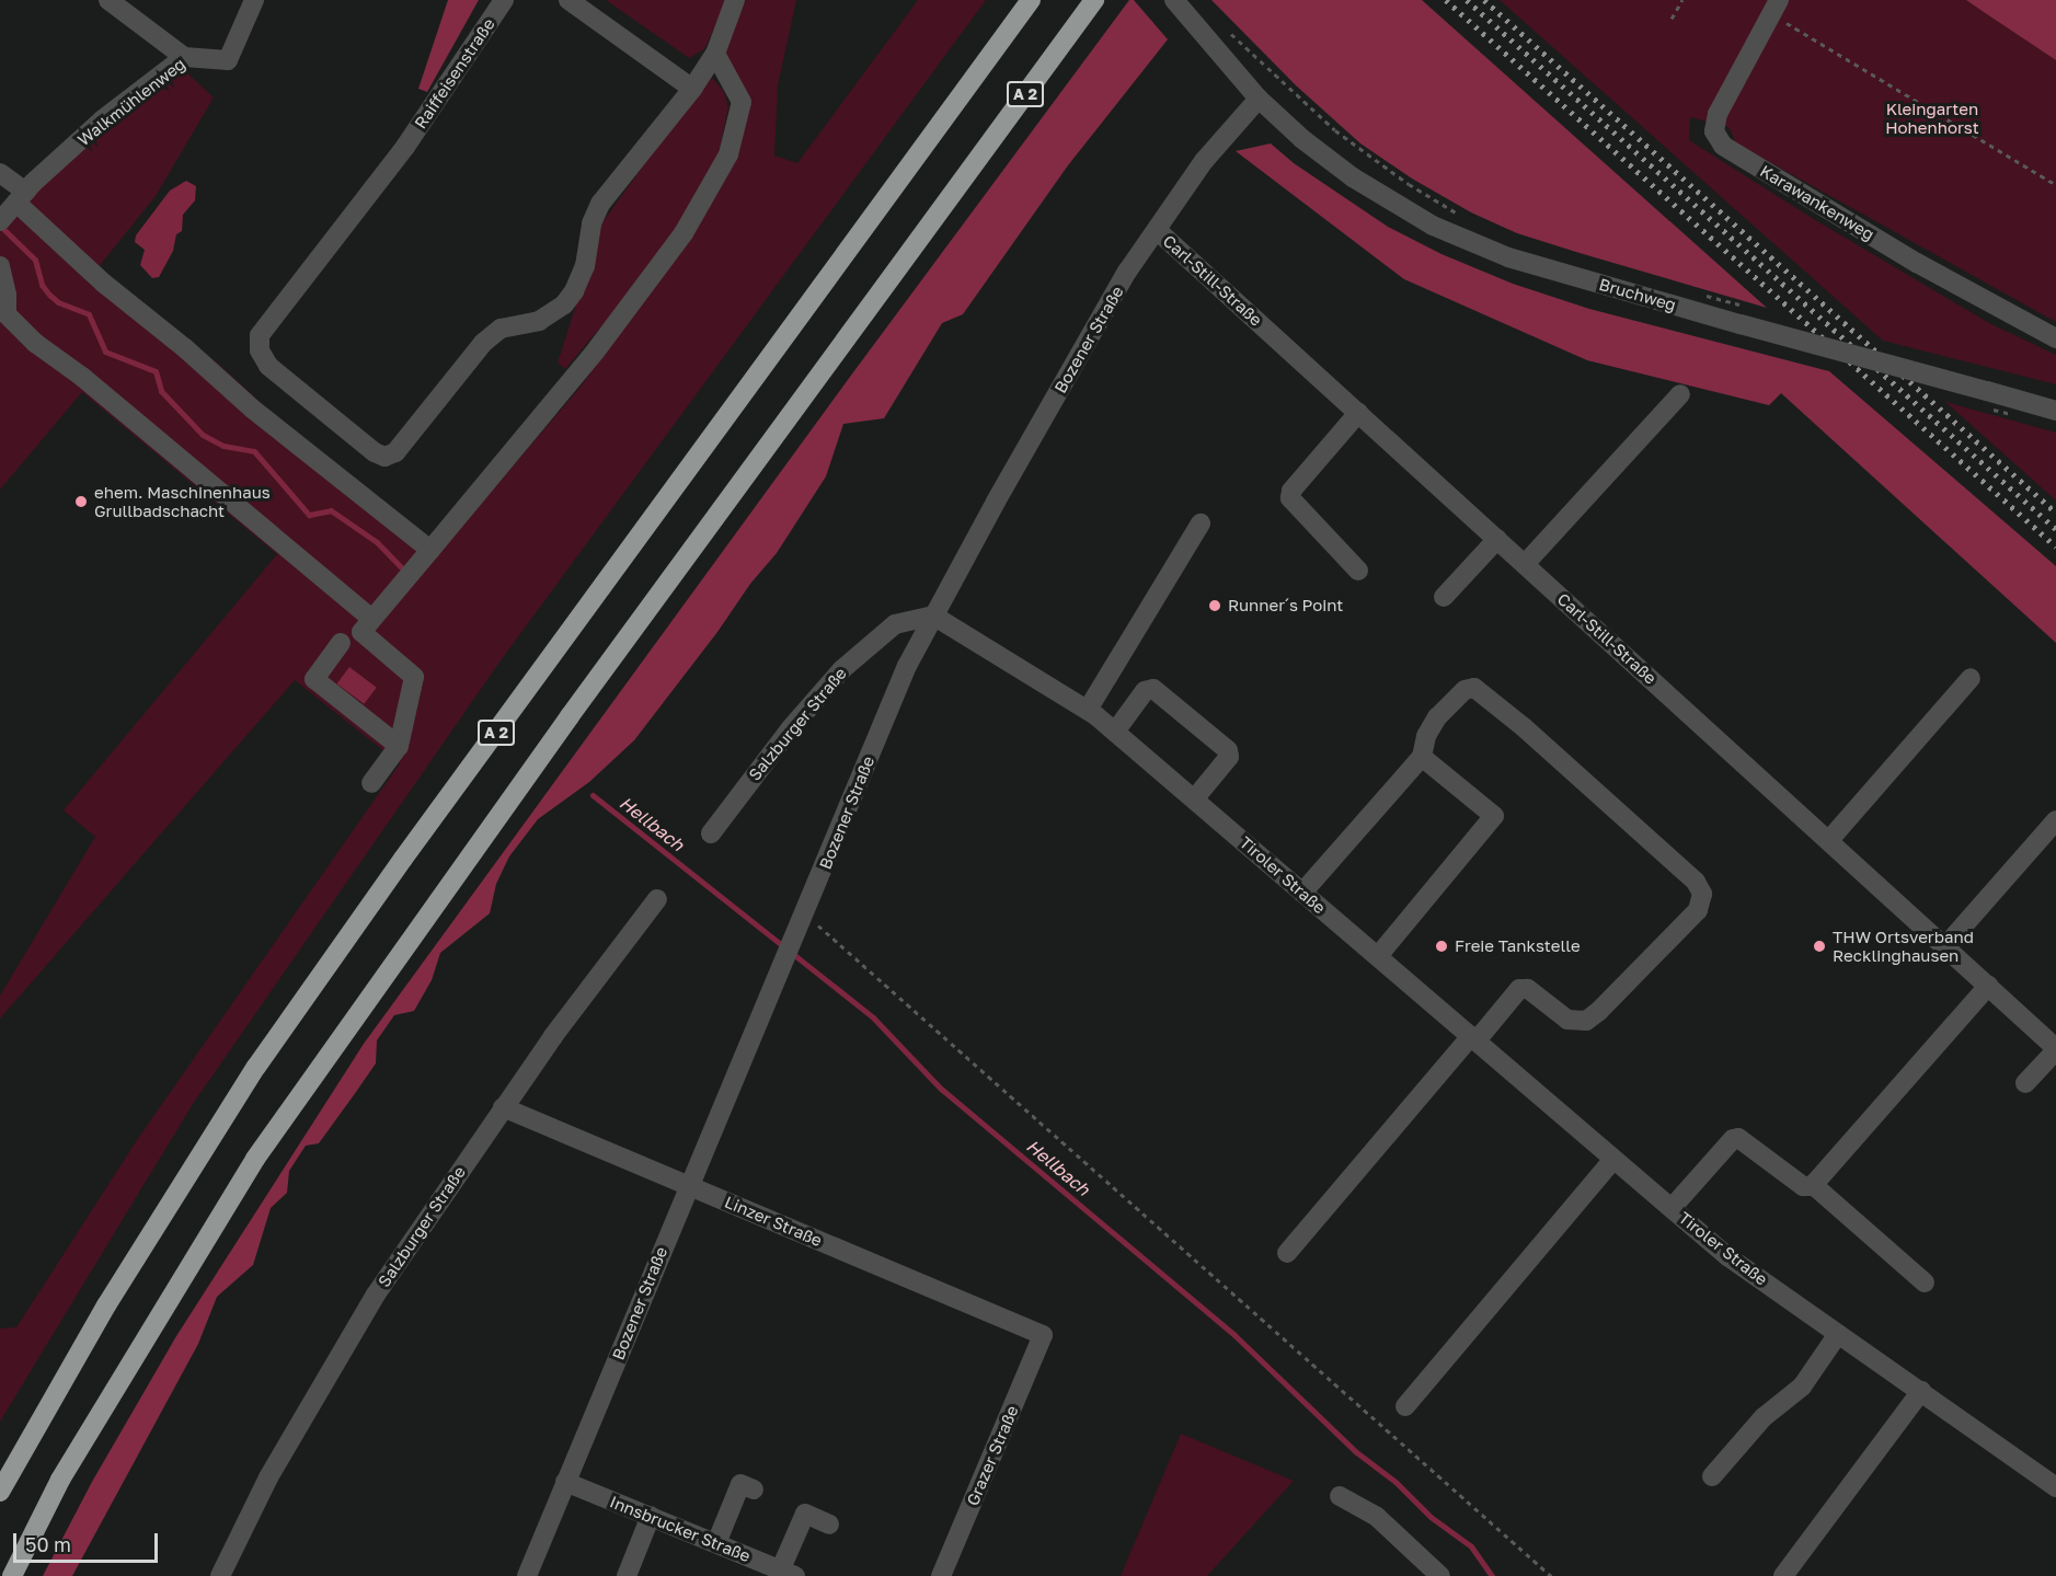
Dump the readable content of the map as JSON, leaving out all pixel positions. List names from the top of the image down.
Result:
{
  "streets": {
    "highway": ["A 2"],
    "street": [
      "Raiffeisenstraße",
      "Walkmühlenweg",
      "Karawankenweg",
      "Carl-Still-Straße",
      "Bruchweg",
      "Bozener Straße",
      "Salzburger Straße",
      "Tiroler Straße",
      "Linzer Straße",
      "Grazer Straße",
      "Innsbrucker Straße"
    ]
  },
  "crossings": [
    ["Carl-Still-Straße", "Bozener Straße"],
    ["Bruchweg", "Bozener Straße"],
    ["Bozener Straße", "Salzburger Straße"],
    ["Bozener Straße", "Tiroler Straße"],
    ["Bozener Straße", "Linzer Straße"],
    ["Bozener Straße", "Innsbrucker Straße"],
    ["Salzburger Straße", "Tiroler Straße"],
    ["Salzburger Straße", "Linzer Straße"],
    ["Linzer Straße", "Grazer Straße"]
  ],
  "water": ["Hellbach"],
  "parks": ["Kleingarten Hohenhorst"],
  "places": [
    "ehem. Maschinenhaus Grullbadschacht",
    "Runner´s Point",
    "Freie Tankstelle",
    "THW Ortsverband Recklinghausen"
  ],
  "scale_bar": "50 m"
}
